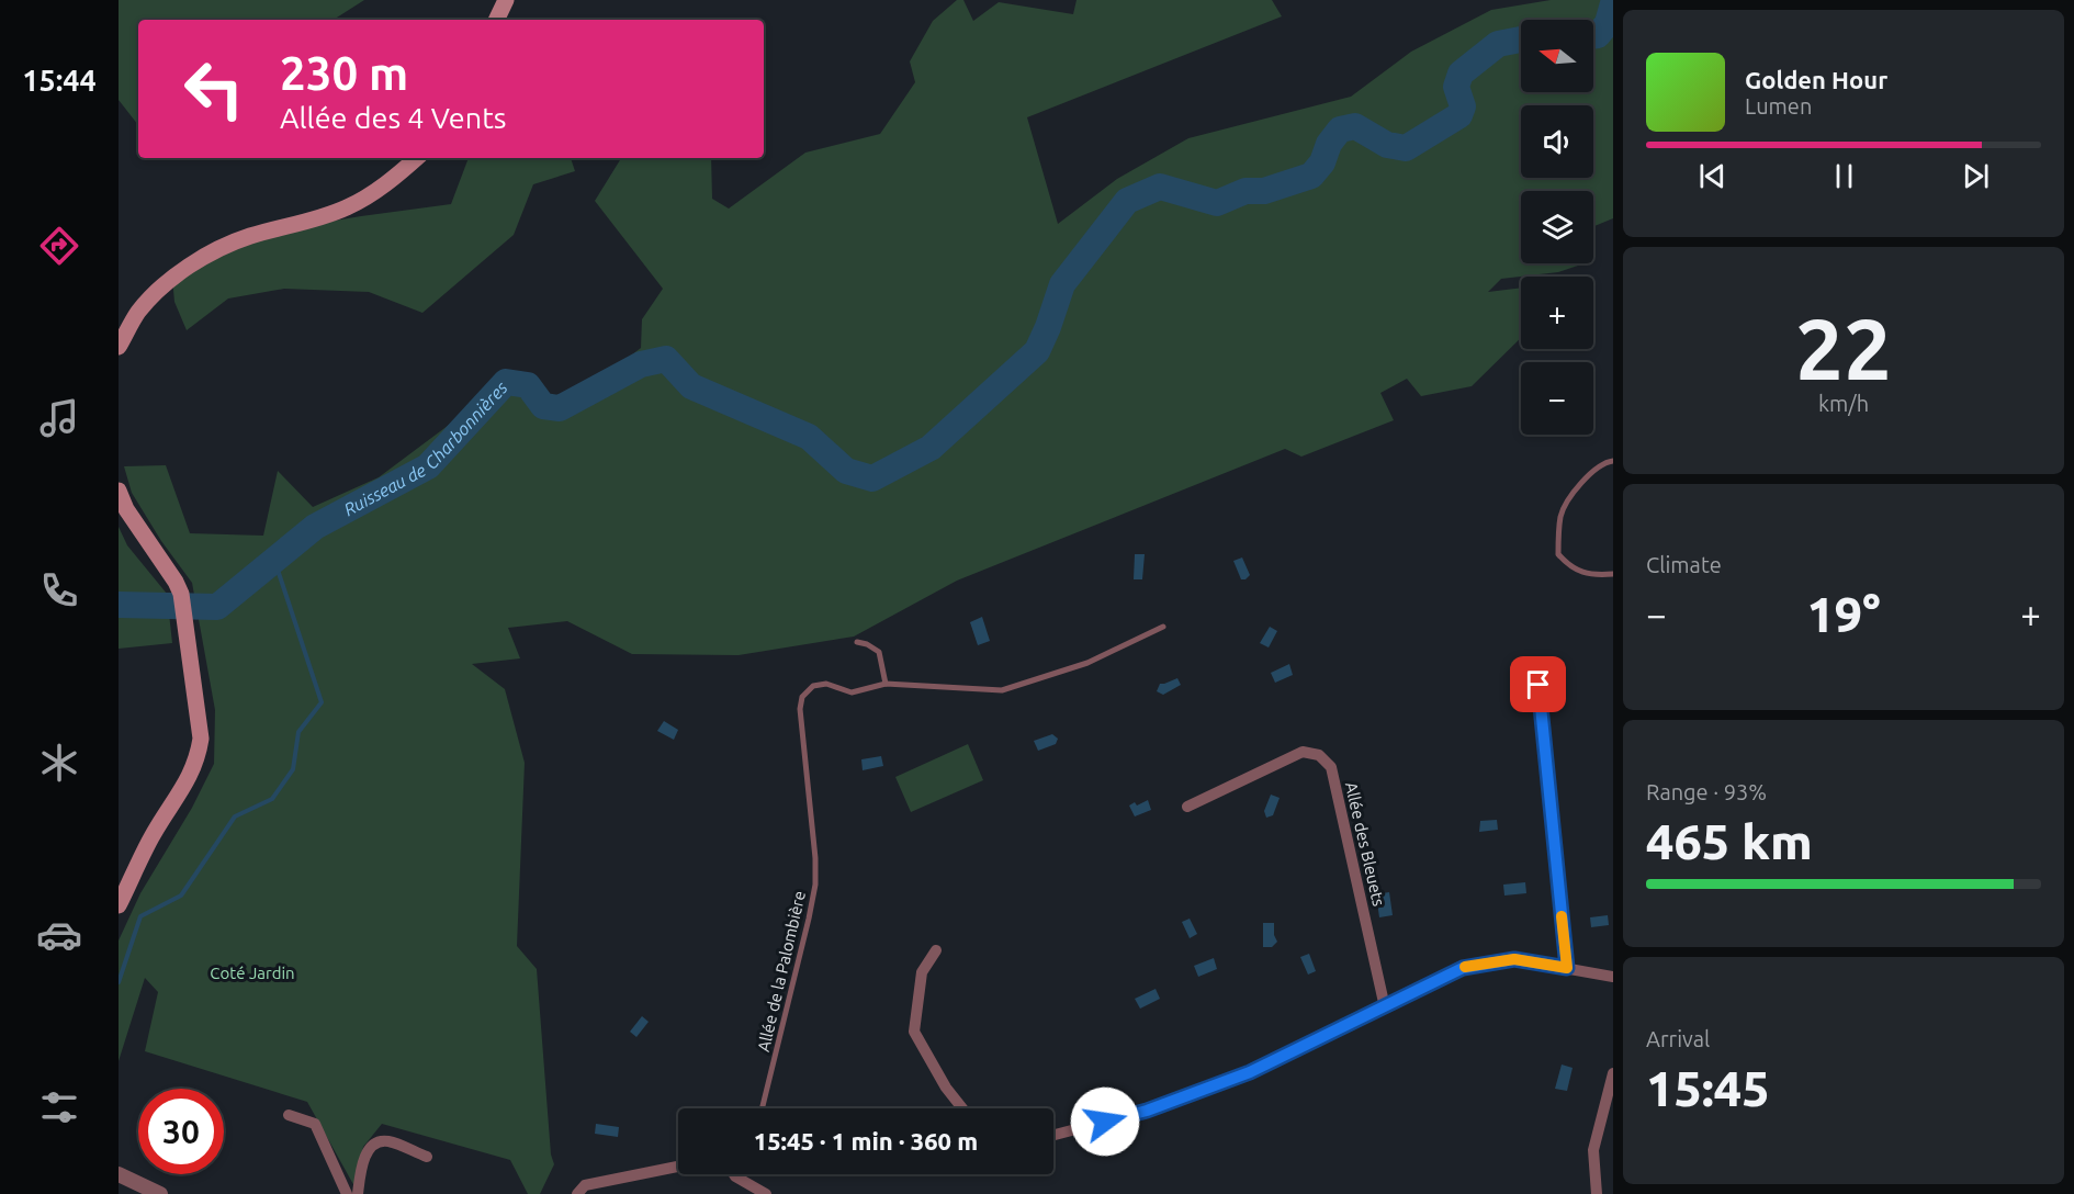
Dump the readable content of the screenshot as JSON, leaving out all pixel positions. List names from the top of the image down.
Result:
{
  "streets": {
    "street": ["Allée des Bleuets"],
    "lane": ["Allée de la Palombière"]
  },
  "water": ["Ruisseau de Charbonnières"],
  "parks": ["Coté Jardin"],
  "north": "left",
  "page": {
    "tabs": "15:44",
    "map_buttons": ["+", "−"],
    "turn": ["230 m", "Allée des 4 Vents"],
    "song": ["Golden Hour", "Lumen"],
    "tile": [
      ["22", "km/h"],
      "Climate",
      ["Range · 93%", "465 km"],
      ["Arrival", "15:45"]
    ],
    "heat": ["−", "19°", "+"],
    "limit": "30",
    "trip": "15:45 · 1 min · 360 m"
  }
}
